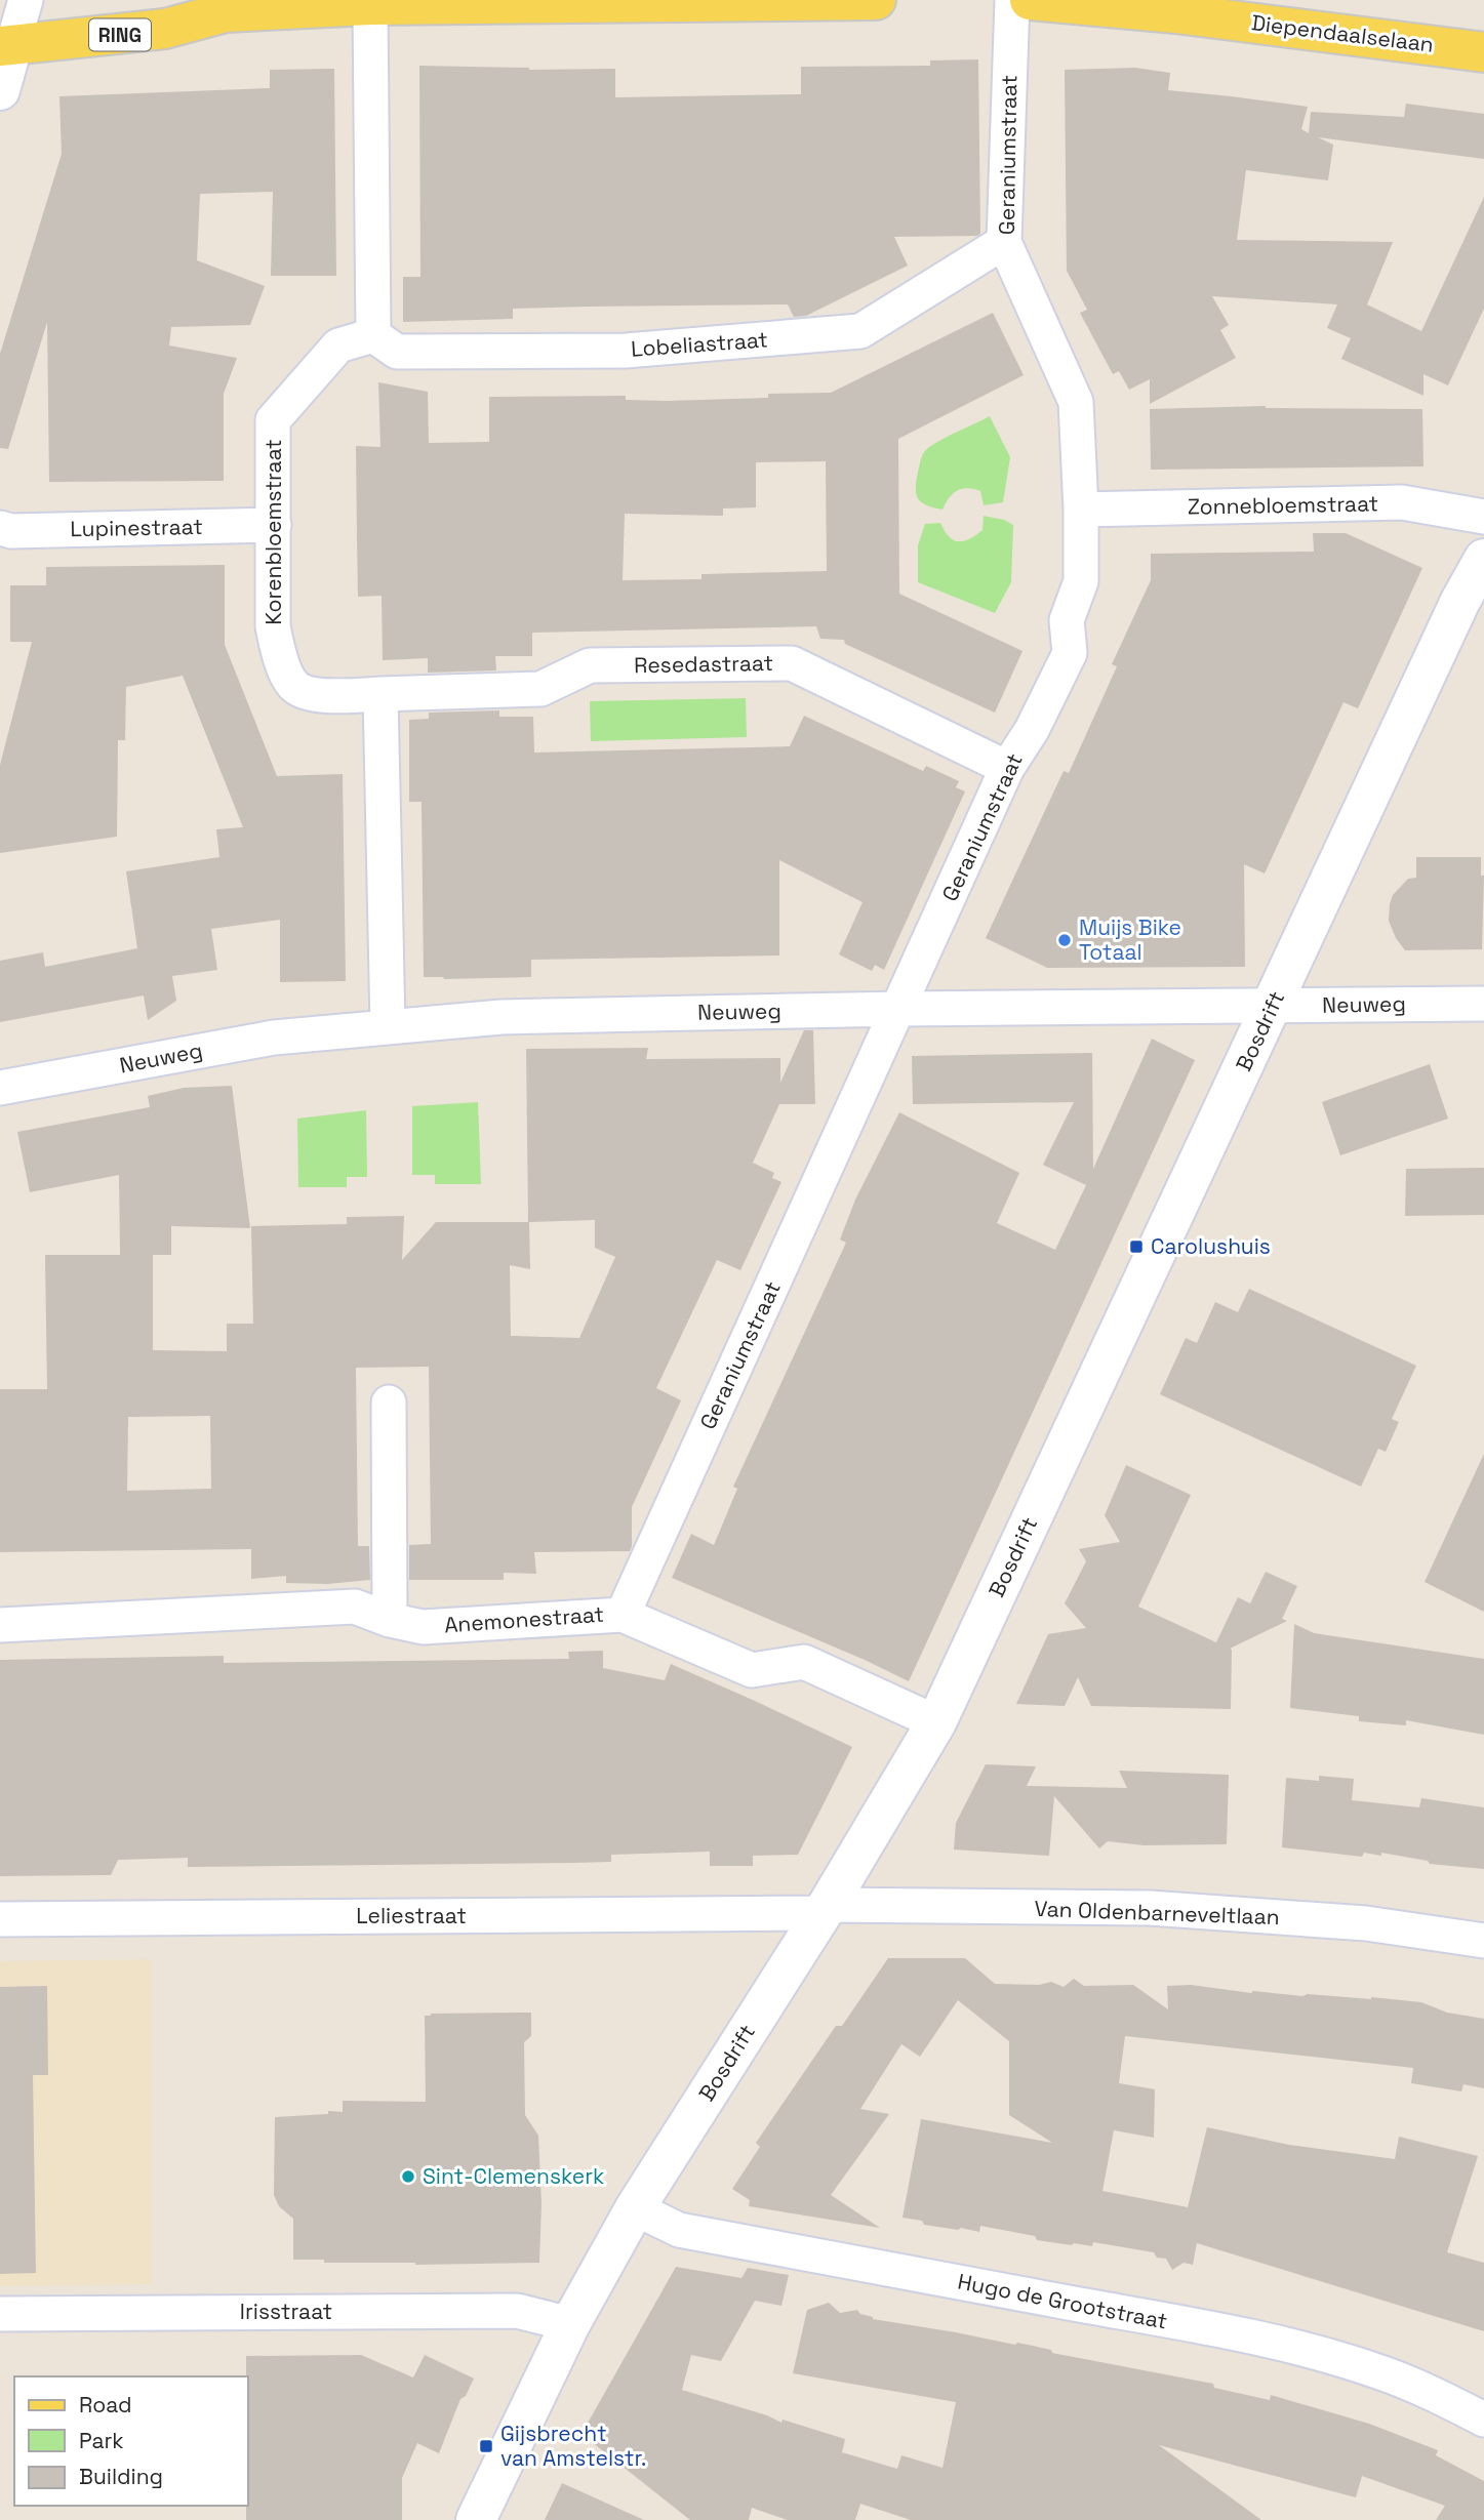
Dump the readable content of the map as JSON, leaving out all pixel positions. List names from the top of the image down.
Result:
{
  "streets": {
    "main road": ["Diependaalselaan", "RING"],
    "street": [
      "Geraniumstraat",
      "Lobeliastraat",
      "Zonnebloemstraat",
      "Lupinestraat",
      "Korenbloemstraat",
      "Resedastraat",
      "Neuweg",
      "Bosdrift",
      "Anemonestraat",
      "Van Oldenbarneveltlaan",
      "Leliestraat",
      "Hugo de Grootstraat",
      "Irisstraat"
    ]
  },
  "crossings": [
    ["Geraniumstraat", "Lobeliastraat"],
    ["Geraniumstraat", "Zonnebloemstraat"],
    ["Geraniumstraat", "Resedastraat"],
    ["Geraniumstraat", "Neuweg"],
    ["Geraniumstraat", "Anemonestraat"],
    ["Lobeliastraat", "Korenbloemstraat"],
    ["Lupinestraat", "Korenbloemstraat"],
    ["Korenbloemstraat", "Resedastraat"],
    ["Neuweg", "Bosdrift"],
    ["Bosdrift", "Anemonestraat"],
    ["Bosdrift", "Van Oldenbarneveltlaan"],
    ["Bosdrift", "Leliestraat"],
    ["Bosdrift", "Hugo de Grootstraat"],
    ["Bosdrift", "Irisstraat"],
    ["Van Oldenbarneveltlaan", "Leliestraat"]
  ],
  "places": {
    "other": ["Muijs Bike Totaal", "Sint-Clemenskerk"],
    "transit": ["Carolushuis", "Gijsbrecht van Amstelstr."]
  },
  "legend": ["Road", "Park", "Building"]
}
